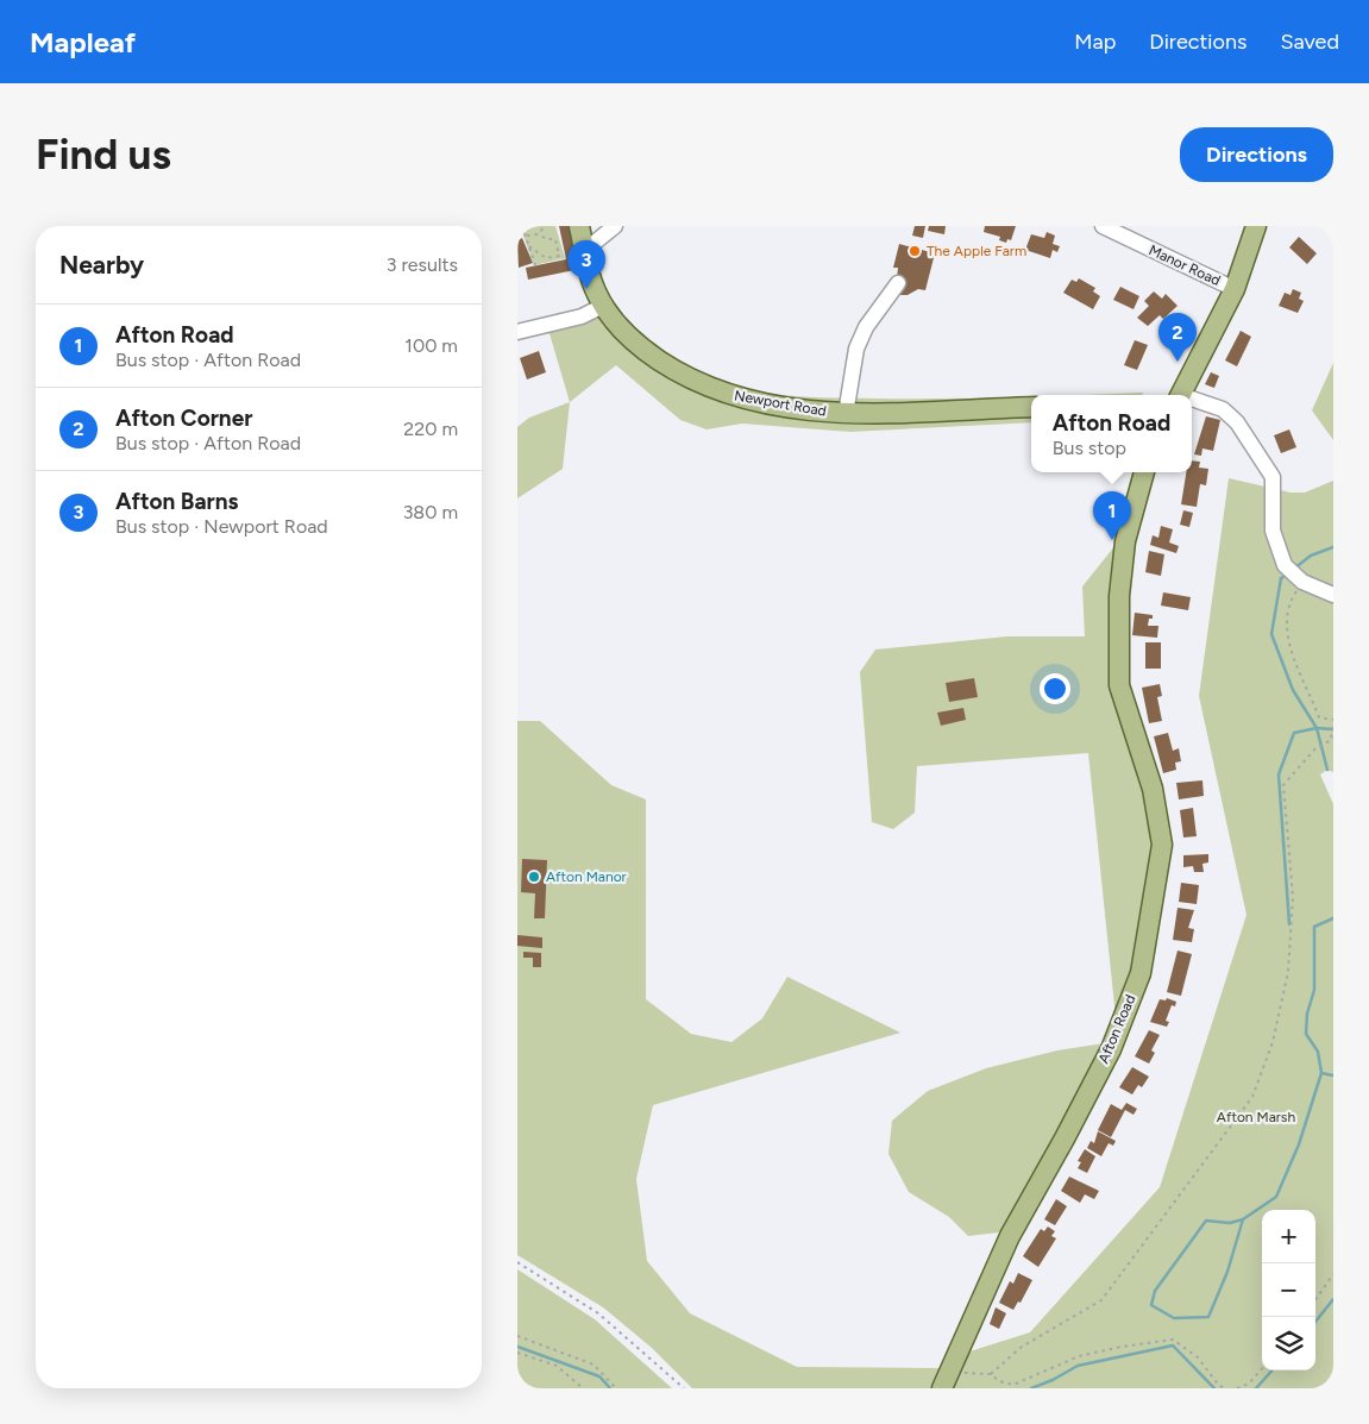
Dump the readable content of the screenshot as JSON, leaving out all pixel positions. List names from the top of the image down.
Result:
{
  "streets": {
    "main road": ["Newport Road", "Afton Road"],
    "street": ["Manor Road"]
  },
  "parks": ["Afton Marsh"],
  "places": ["The Apple Farm", "Afton Manor"],
  "page": {
    "header": "Mapleaf",
    "nav": ["Map", "Directions", "Saved"],
    "buttons": "Directions",
    "title": "Find us",
    "heading": ["Nearby", "3 results"],
    "pins": ["3", "2", "1"],
    "list": [
      {
        "mark": "1",
        "name": "Afton Road",
        "note": "Bus stop · Afton Road",
        "value": "100 m"
      },
      {
        "mark": "2",
        "name": "Afton Corner",
        "note": "Bus stop · Afton Road",
        "value": "220 m"
      },
      {
        "mark": "3",
        "name": "Afton Barns",
        "note": "Bus stop · Newport Road",
        "value": "380 m"
      }
    ],
    "popup": ["Afton Road", "Bus stop"],
    "map_buttons": ["+", "−"]
  }
}
